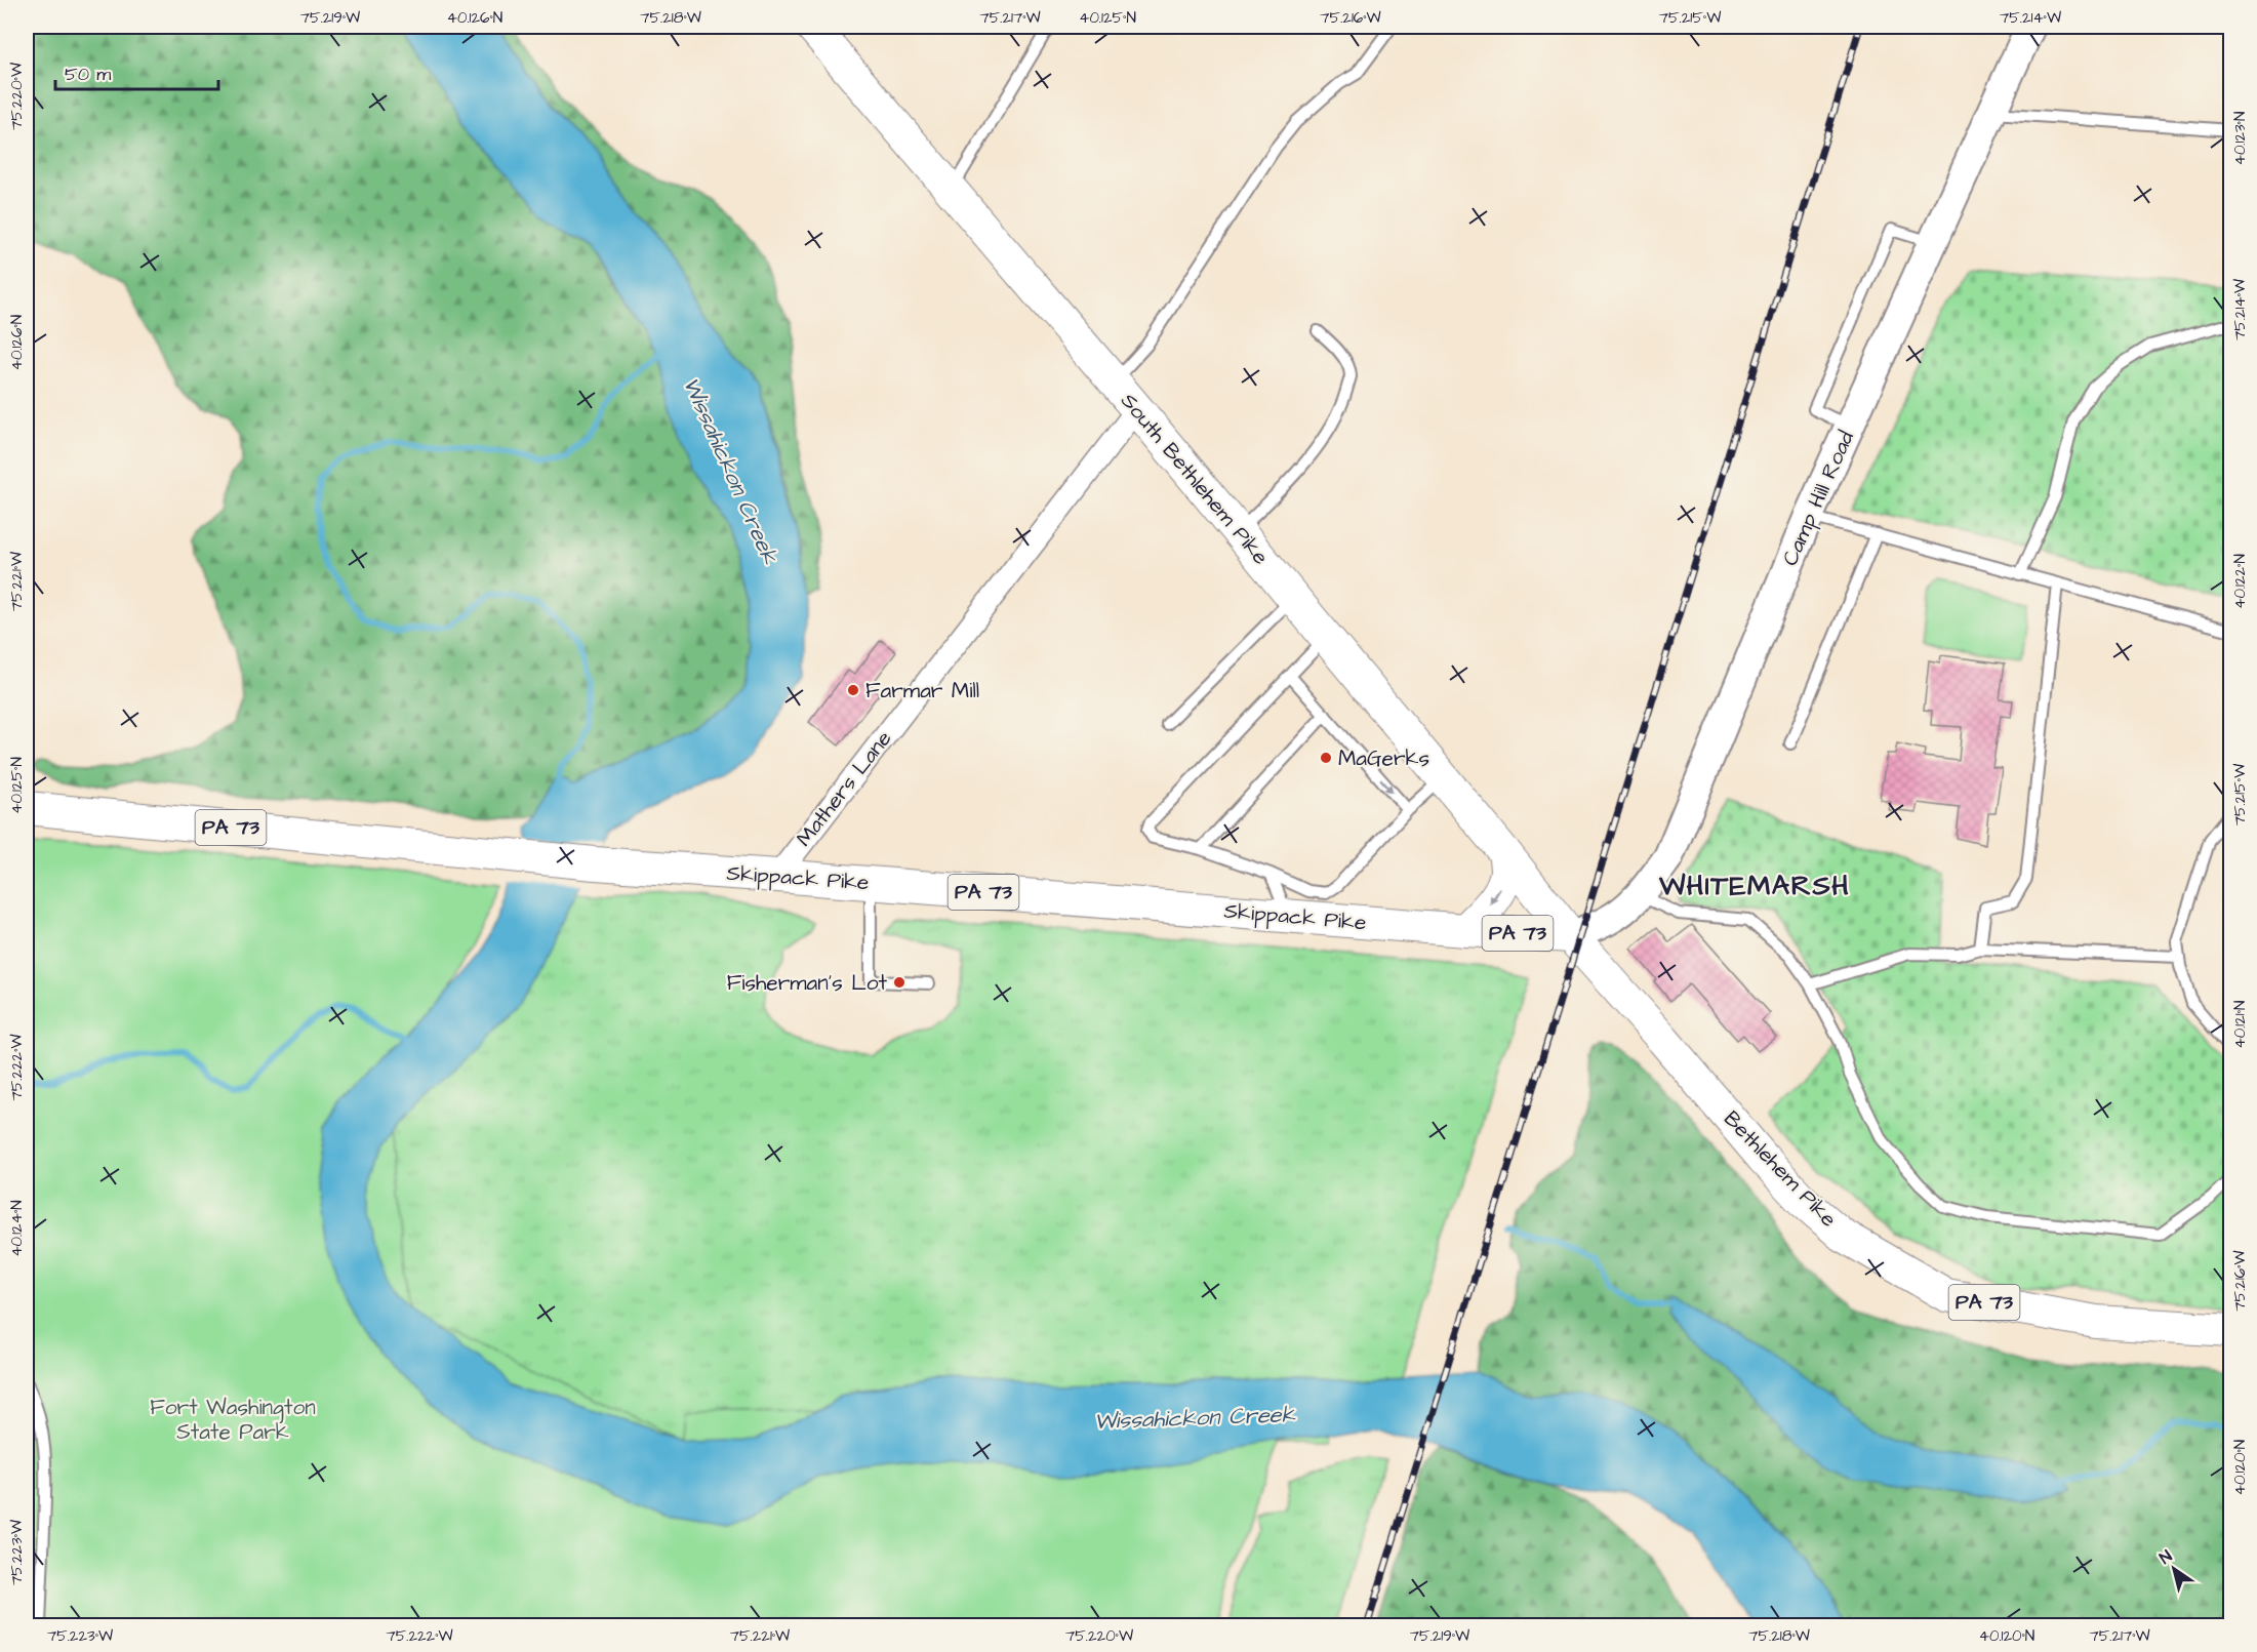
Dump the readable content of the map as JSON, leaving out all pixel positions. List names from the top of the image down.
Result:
{
  "streets": {
    "main road": [
      "South Bethlehem Pike",
      "PA 73",
      "Skippack Pike",
      "Bethlehem Pike"
    ],
    "street": ["Camp Hill Road", "Mathers Lane"]
  },
  "crossings": [
    ["South Bethlehem Pike", "Camp Hill Road"],
    ["South Bethlehem Pike", "Mathers Lane"],
    ["South Bethlehem Pike", "Skippack Pike"],
    ["South Bethlehem Pike", "Bethlehem Pike"],
    ["Camp Hill Road", "Skippack Pike"],
    ["Camp Hill Road", "Bethlehem Pike"],
    ["Mathers Lane", "Skippack Pike"],
    ["Skippack Pike", "Bethlehem Pike"]
  ],
  "districts": ["WHITEMARSH"],
  "water": ["Wissahickon Creek"],
  "parks": ["Fort Washington State Park"],
  "places": ["Farmar Mill", "MaGerks", "Fisherman's Lot"],
  "scale_bar": "50 m",
  "north": "top left",
  "coordinates": [
    "75.219°W",
    "40.126°N",
    "75.218°W",
    "75.217°W",
    "40.125°N",
    "75.216°W",
    "75.215°W",
    "75.214°W",
    "75.220°W",
    "40.123°N",
    "40.122°N",
    "75.221°W",
    "40.121°N",
    "75.222°W",
    "40.124°N",
    "40.120°N",
    "75.223°W"
  ]
}
